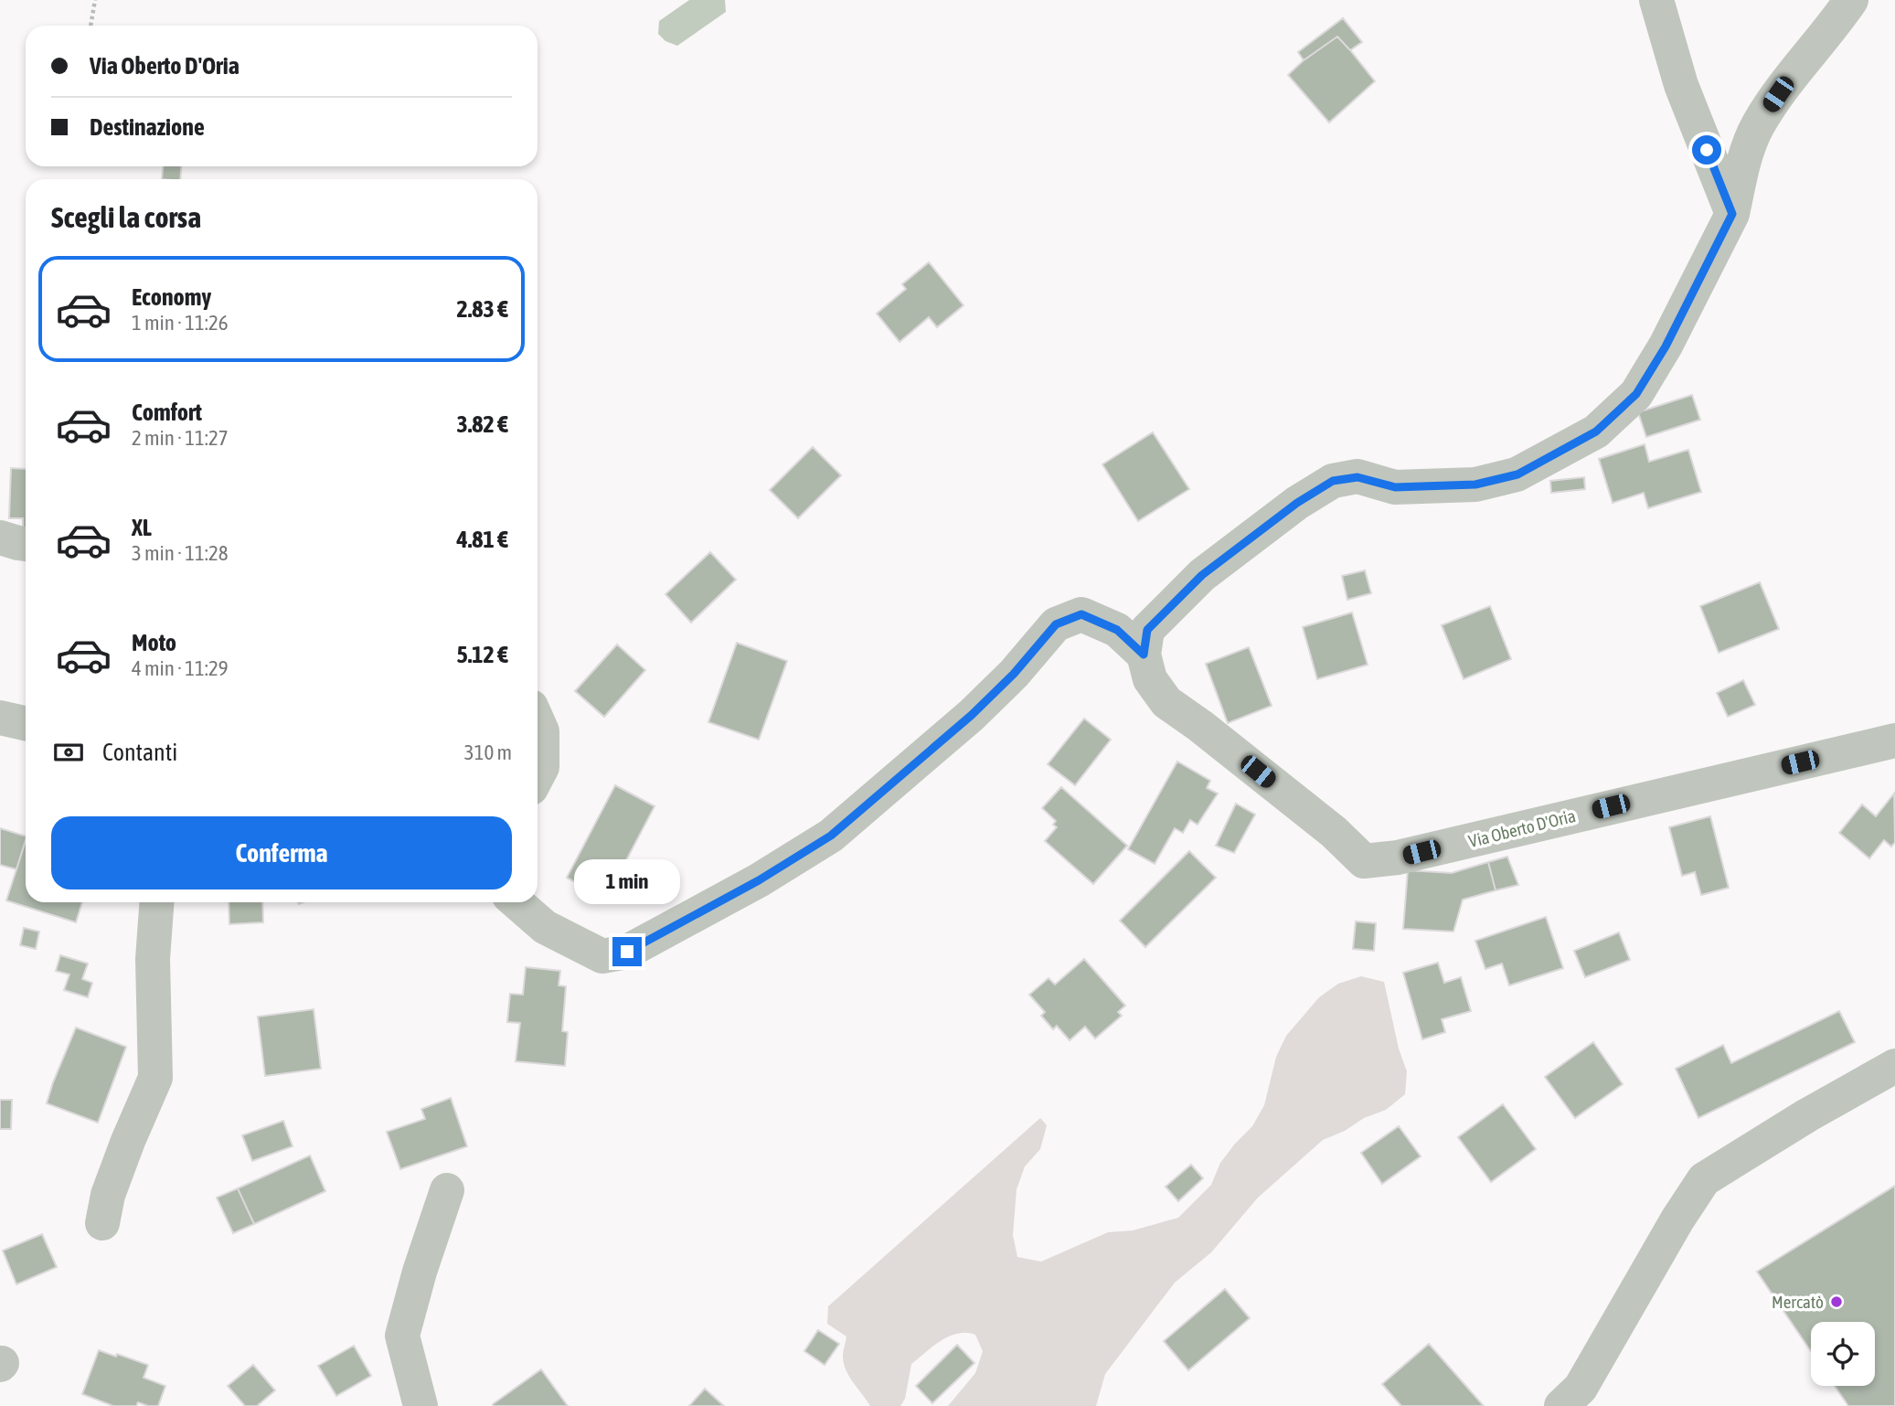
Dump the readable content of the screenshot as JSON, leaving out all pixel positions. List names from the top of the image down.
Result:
{
  "streets": {
    "street": ["Via Oberto D'Oria"]
  },
  "places": ["Mercatò"],
  "page": {
    "banner": ["Via Oberto D'Oria", "Destinazione"],
    "heading": "Scegli la corsa",
    "list": [
      {
        "name": "Economy",
        "note": "1 min · 11:26",
        "value": "2.83 €"
      },
      {
        "name": "Comfort",
        "note": "2 min · 11:27",
        "value": "3.82 €"
      },
      {
        "name": "XL",
        "note": "3 min · 11:28",
        "value": "4.81 €"
      },
      {
        "name": "Moto",
        "note": "4 min · 11:29",
        "value": "5.12 €"
      }
    ],
    "pay": ["Contanti", "310 m"],
    "buttons": "Conferma",
    "bubble": "1 min"
  }
}
